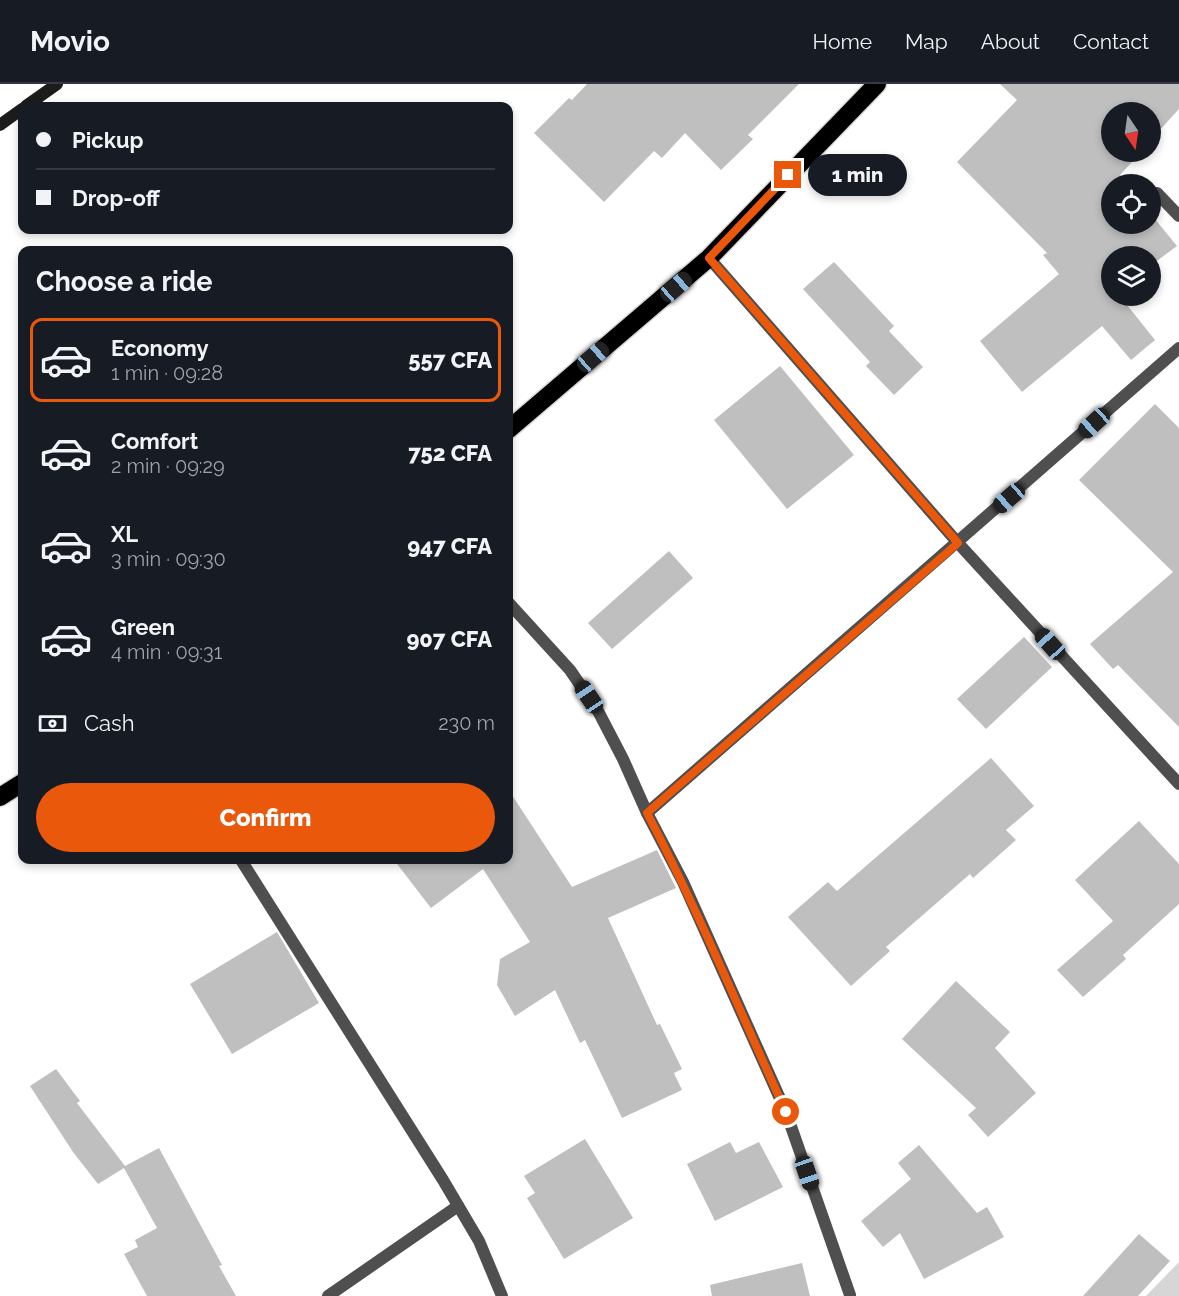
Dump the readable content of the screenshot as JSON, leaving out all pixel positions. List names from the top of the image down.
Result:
{
  "north": "bottom",
  "page": {
    "header": "Movio",
    "nav": [
      "Home",
      "Map",
      "About",
      "Contact"
    ],
    "banner": ["Pickup", "Drop-off"],
    "bubble": "1 min",
    "heading": "Choose a ride",
    "list": [
      {
        "name": "Economy",
        "note": "1 min · 09:28",
        "value": "557 CFA"
      },
      {
        "name": "Comfort",
        "note": "2 min · 09:29",
        "value": "752 CFA"
      },
      {
        "name": "XL",
        "note": "3 min · 09:30",
        "value": "947 CFA"
      },
      {
        "name": "Green",
        "note": "4 min · 09:31",
        "value": "907 CFA"
      }
    ],
    "pay": ["Cash", "230 m"],
    "buttons": "Confirm"
  }
}
